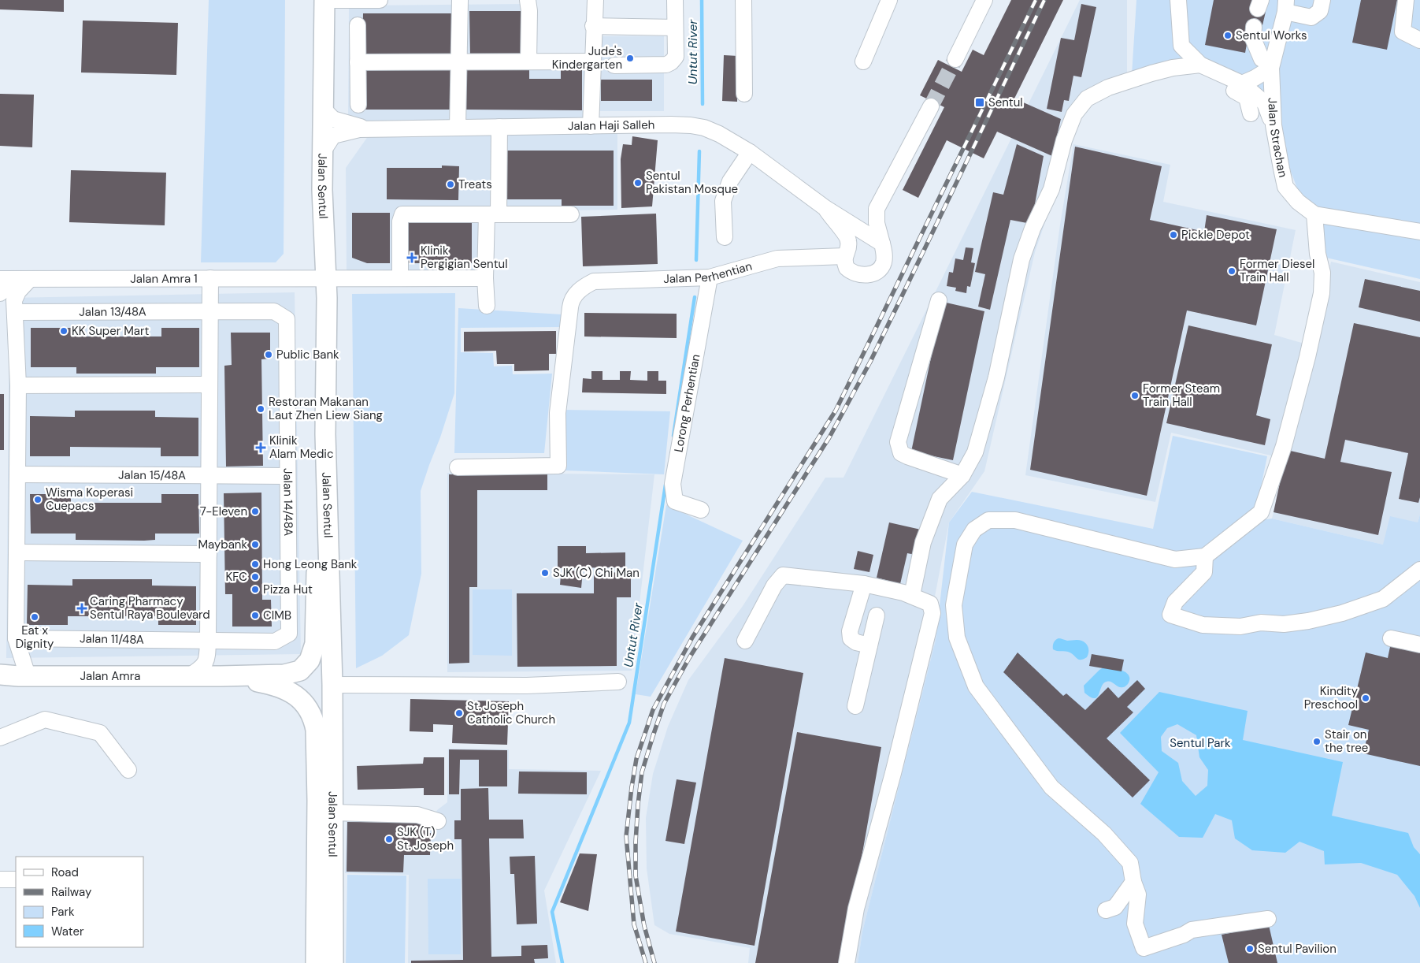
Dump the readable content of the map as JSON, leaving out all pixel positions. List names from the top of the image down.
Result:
{
  "streets": {
    "main road": ["Jalan Sentul", "Jalan Amra"],
    "street": [
      "Jalan Haji Salleh",
      "Jalan Strachan",
      "Jalan Perhentian",
      "Jalan Amra 1",
      "Jalan 13/48A",
      "Lorong Perhentian",
      "Jalan 15/48A",
      "Jalan 14/48A",
      "Jalan 11/48A"
    ]
  },
  "crossings": [
    ["Jalan Haji Salleh", "Jalan Sentul"],
    ["Jalan Haji Salleh", "Jalan Perhentian"],
    ["Jalan Sentul", "Jalan Amra 1"],
    ["Jalan Sentul", "Jalan Amra"],
    ["Jalan Perhentian", "Lorong Perhentian"],
    ["Jalan 13/48A", "Jalan 14/48A"],
    ["Jalan 15/48A", "Jalan 14/48A"],
    ["Jalan 14/48A", "Jalan 11/48A"]
  ],
  "water": ["Untut River"],
  "parks": ["Sentul Park"],
  "places": {
    "other": [
      "Sentul Works",
      "Jude's Kindergarten",
      "Sentul Pakistan Mosque",
      "Treats",
      "Pickle Depot",
      "Former Diesel Train Hall",
      "KK Super Mart",
      "Public Bank",
      "Former Steam Train Hall",
      "Restoran Makanan Laut Zhen Liew Siang",
      "Wisma Koperasi Cuepacs",
      "7-Eleven",
      "Maybank",
      "Hong Leong Bank",
      "SJK (C) Chi Man",
      "KFC",
      "Pizza Hut",
      "CIMB",
      "Eat x Dignity",
      "Kindity Preschool",
      "St. Joseph Catholic Church",
      "Stair on the tree",
      "SJK (T) St. Joseph",
      "Sentul Pavilion"
    ],
    "transit": ["Sentul"],
    "health": ["Klinik Pergigian Sentul", "Klinik Alam Medic", "Caring Pharmacy Sentul Raya Boulevard"]
  },
  "legend": [
    "Road",
    "Railway",
    "Park",
    "Water"
  ]
}
